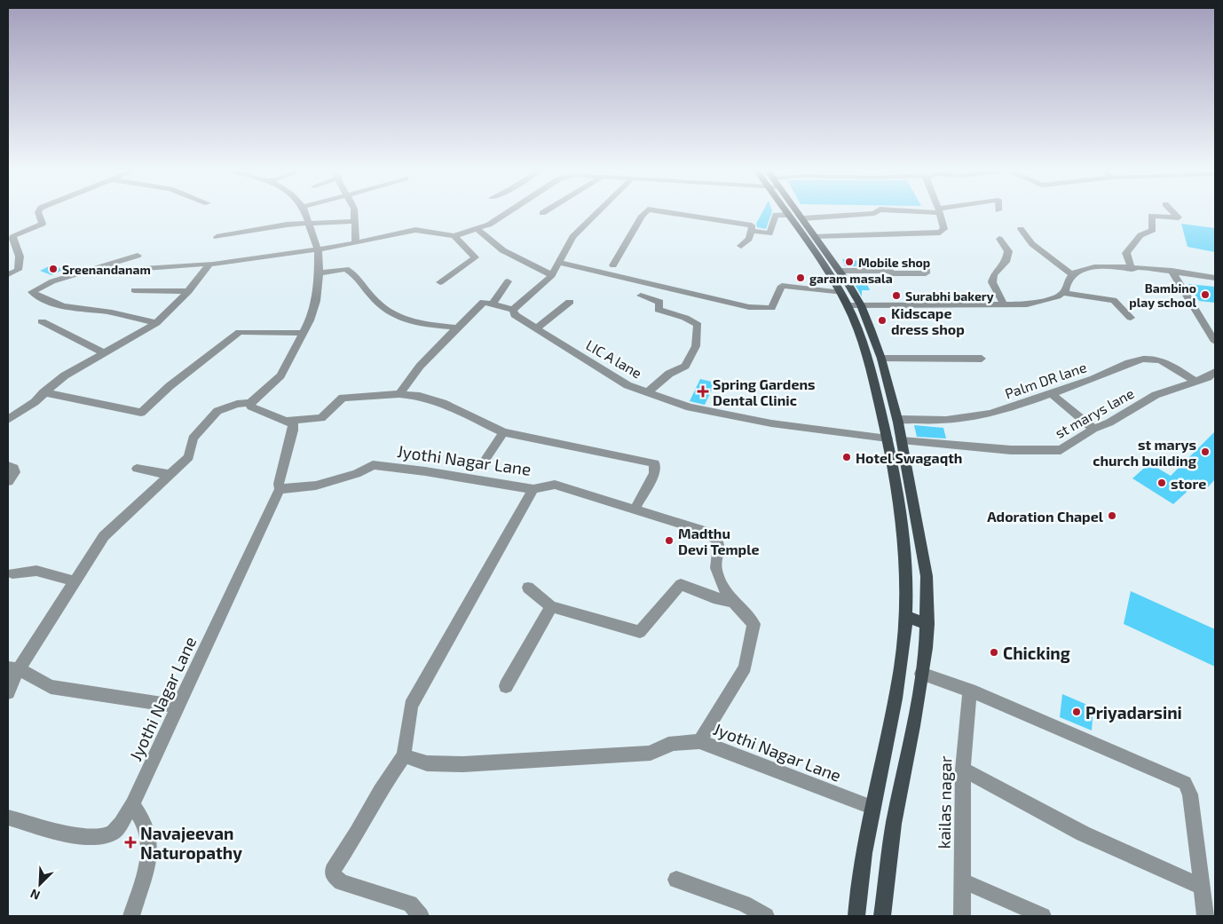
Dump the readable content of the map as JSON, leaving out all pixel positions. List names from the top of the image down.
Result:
{
  "streets": {
    "street": [
      "LIC A lane",
      "Palm DR lane",
      "st marys lane",
      "Jyothi Nagar Lane",
      "kailas nagar"
    ]
  },
  "crossings": [
    ["Palm DR lane", "st marys lane"]
  ],
  "places": {
    "other": [
      "Mobile shop",
      "Sreenandanam",
      "garam masala",
      "Bambino play school",
      "Surabhi bakery",
      "Kidscape dress shop",
      "st marys church building",
      "Hotel Swagaqth",
      "store",
      "Adoration Chapel",
      "Madthu Devi Temple",
      "Chicking",
      "Priyadarsini"
    ],
    "health": ["Spring Gardens Dental Clinic", "Navajeevan Naturopathy"]
  },
  "north": "bottom left"
}
